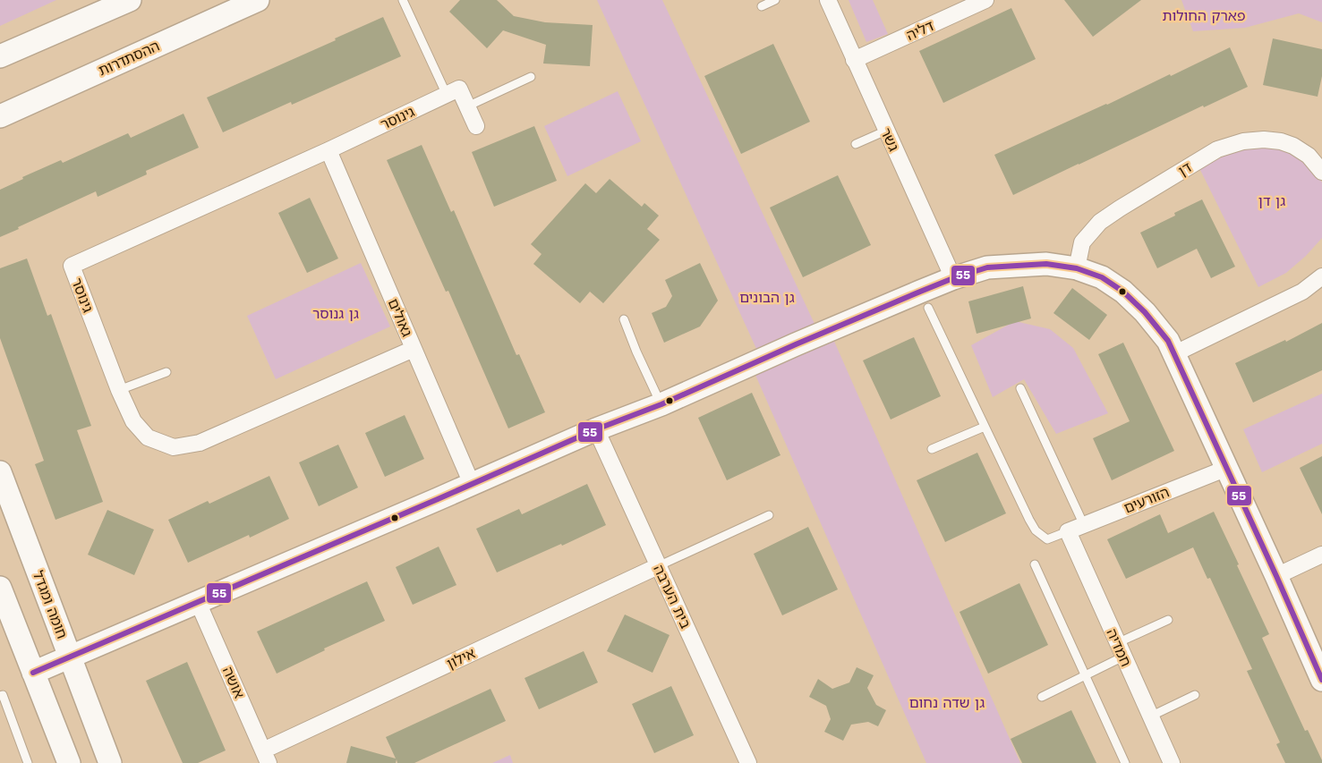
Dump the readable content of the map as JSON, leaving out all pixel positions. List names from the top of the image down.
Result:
{
  "streets": {
    "street": [
      "דליה",
      "ההסתדרות",
      "גינוסר",
      "גשר",
      "דן",
      "גאולים",
      "הזורעים",
      "בית הערבה",
      "חומה ומגדל",
      "חמדיה",
      "אילון",
      "אושה"
    ]
  },
  "crossings": [
    ["דליה", "גשר"],
    ["גינוסר", "גאולים"],
    ["הזורעים", "חמדיה"],
    ["בית הערבה", "אילון"],
    ["אילון", "אושה"]
  ],
  "parks": [
    "פארק החולות",
    "גן דן",
    "גן הבונים",
    "גן גנוסר",
    "גן שדה נחום"
  ],
  "lines": ["transit line 55"]
}
